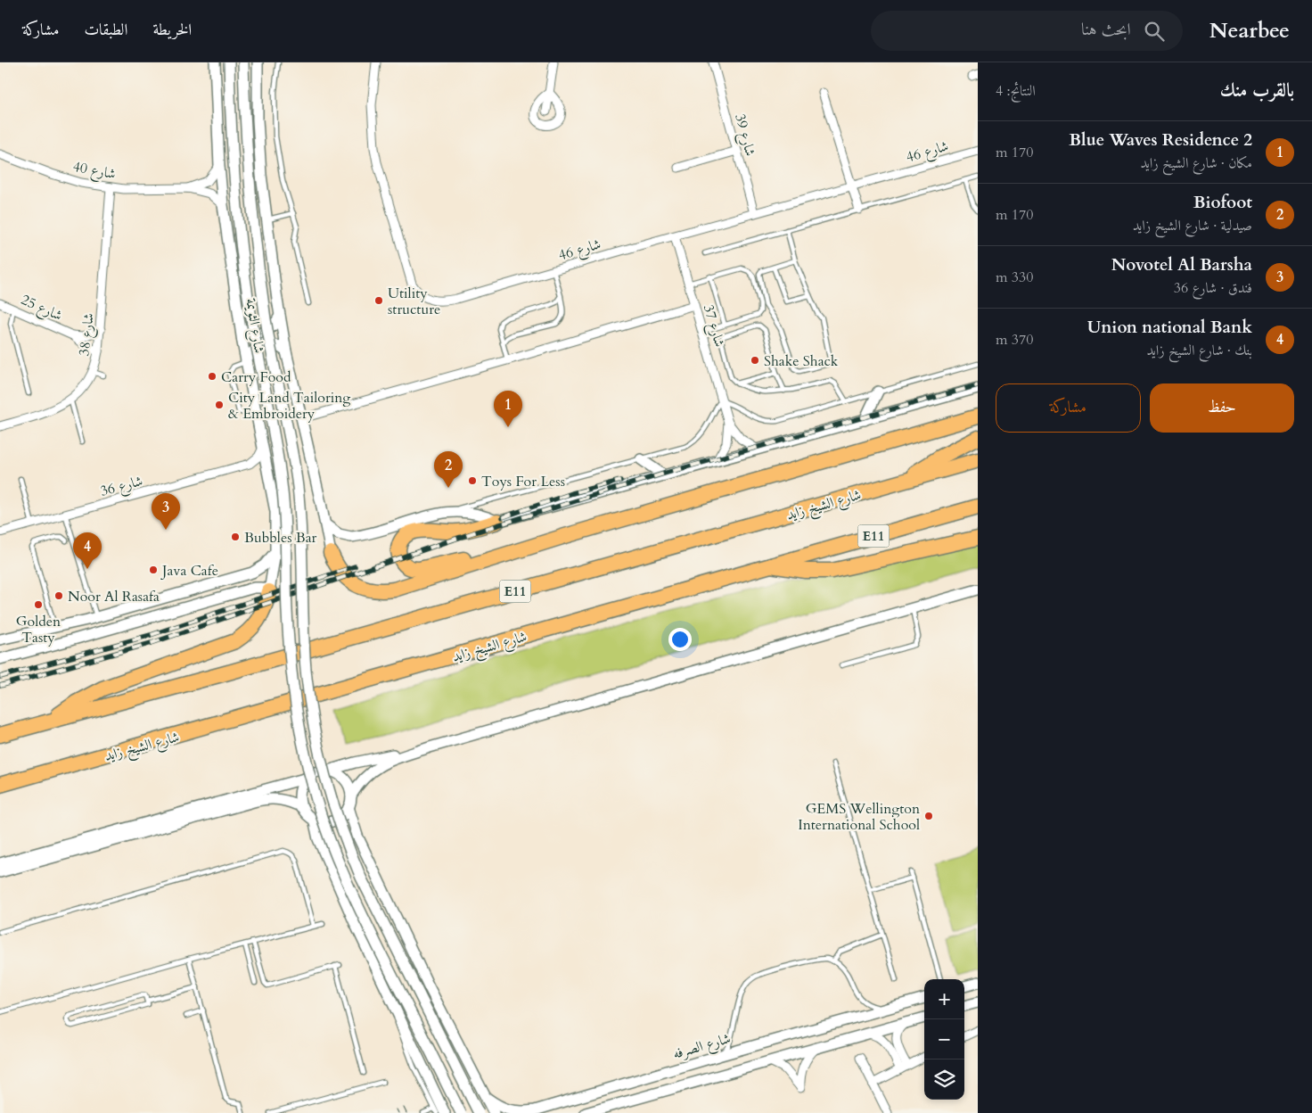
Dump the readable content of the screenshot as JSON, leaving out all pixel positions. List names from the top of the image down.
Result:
{
  "streets": {
    "highway": ["شارع الشيخ زايد", "E11"],
    "street": [
      "شارع 39",
      "شارع 46",
      "شارع 40",
      "شارع 25",
      "شارع الثويمة",
      "شارع 37",
      "شارع 38",
      "شارع 36",
      "شارع الصرفه"
    ]
  },
  "crossings": [
    ["شارع 39", "شارع 46"],
    ["شارع 46", "شارع 37"],
    ["شارع 40", "شارع الثويمة"],
    ["شارع 40", "شارع 38"],
    ["شارع 25", "شارع 38"]
  ],
  "places": [
    "Utility structure",
    "Shake Shack",
    "Carry Food",
    "City Land Tailoring & Embroidery",
    "Toys For Less",
    "Bubbles Bar",
    "Java Cafe",
    "Noor Al Rasafa",
    "Golden Tasty",
    "GEMS Wellington International School"
  ],
  "page": {
    "header": "Nearbee",
    "search": "ابحث هنا",
    "nav": ["الخريطة", "الطبقات", "مشاركة"],
    "heading": ["بالقرب منك", "النتائج: 4"],
    "list": [
      {
        "mark": "1",
        "name": "Blue Waves Residence 2",
        "note": "مكان · شارع الشيخ زايد",
        "value": "170 m"
      },
      {
        "mark": "2",
        "name": "Biofoot",
        "note": "صيدلية · شارع الشيخ زايد",
        "value": "170 m"
      },
      {
        "mark": "3",
        "name": "Novotel Al Barsha",
        "note": "فندق · شارع 36",
        "value": "330 m"
      },
      {
        "mark": "4",
        "name": "Union national Bank",
        "note": "بنك · شارع الشيخ زايد",
        "value": "370 m"
      }
    ],
    "buttons": ["حفظ", "مشاركة"],
    "pins": [
      "1",
      "2",
      "3",
      "4"
    ],
    "map_buttons": ["+", "−"]
  }
}
